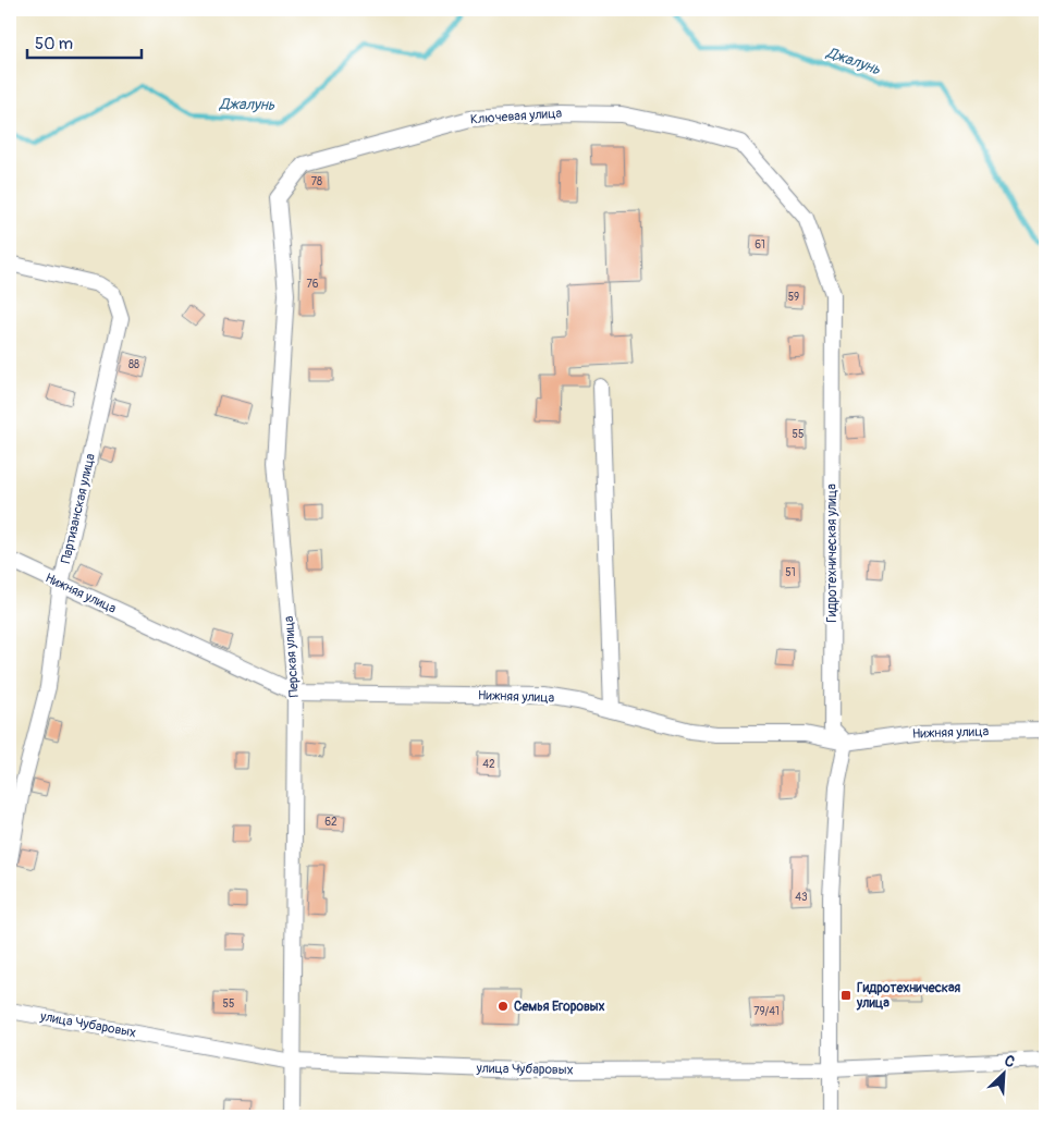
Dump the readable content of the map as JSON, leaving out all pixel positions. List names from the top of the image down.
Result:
{
  "streets": {
    "street": [
      "Ключевая улица",
      "Партизанская улица",
      "Гидротехническая улица",
      "Нижняя улица",
      "Перская улица",
      "улица Чубаровых"
    ]
  },
  "crossings": [
    ["Ключевая улица", "Гидротехническая улица"],
    ["Ключевая улица", "Перская улица"],
    ["Партизанская улица", "Нижняя улица"],
    ["Гидротехническая улица", "Нижняя улица"],
    ["Нижняя улица", "Перская улица"],
    ["Перская улица", "улица Чубаровых"]
  ],
  "water": ["Джалунь"],
  "places": {
    "transit": ["Гидротехническая улица"],
    "other": ["Семья Егоровых"]
  },
  "house_numbers": [
    "78",
    "61",
    "76",
    "59",
    "88",
    "55",
    "51",
    "42",
    "62",
    "43",
    "55",
    "79/41"
  ],
  "scale_bar": "50 m",
  "north": "top right"
}
